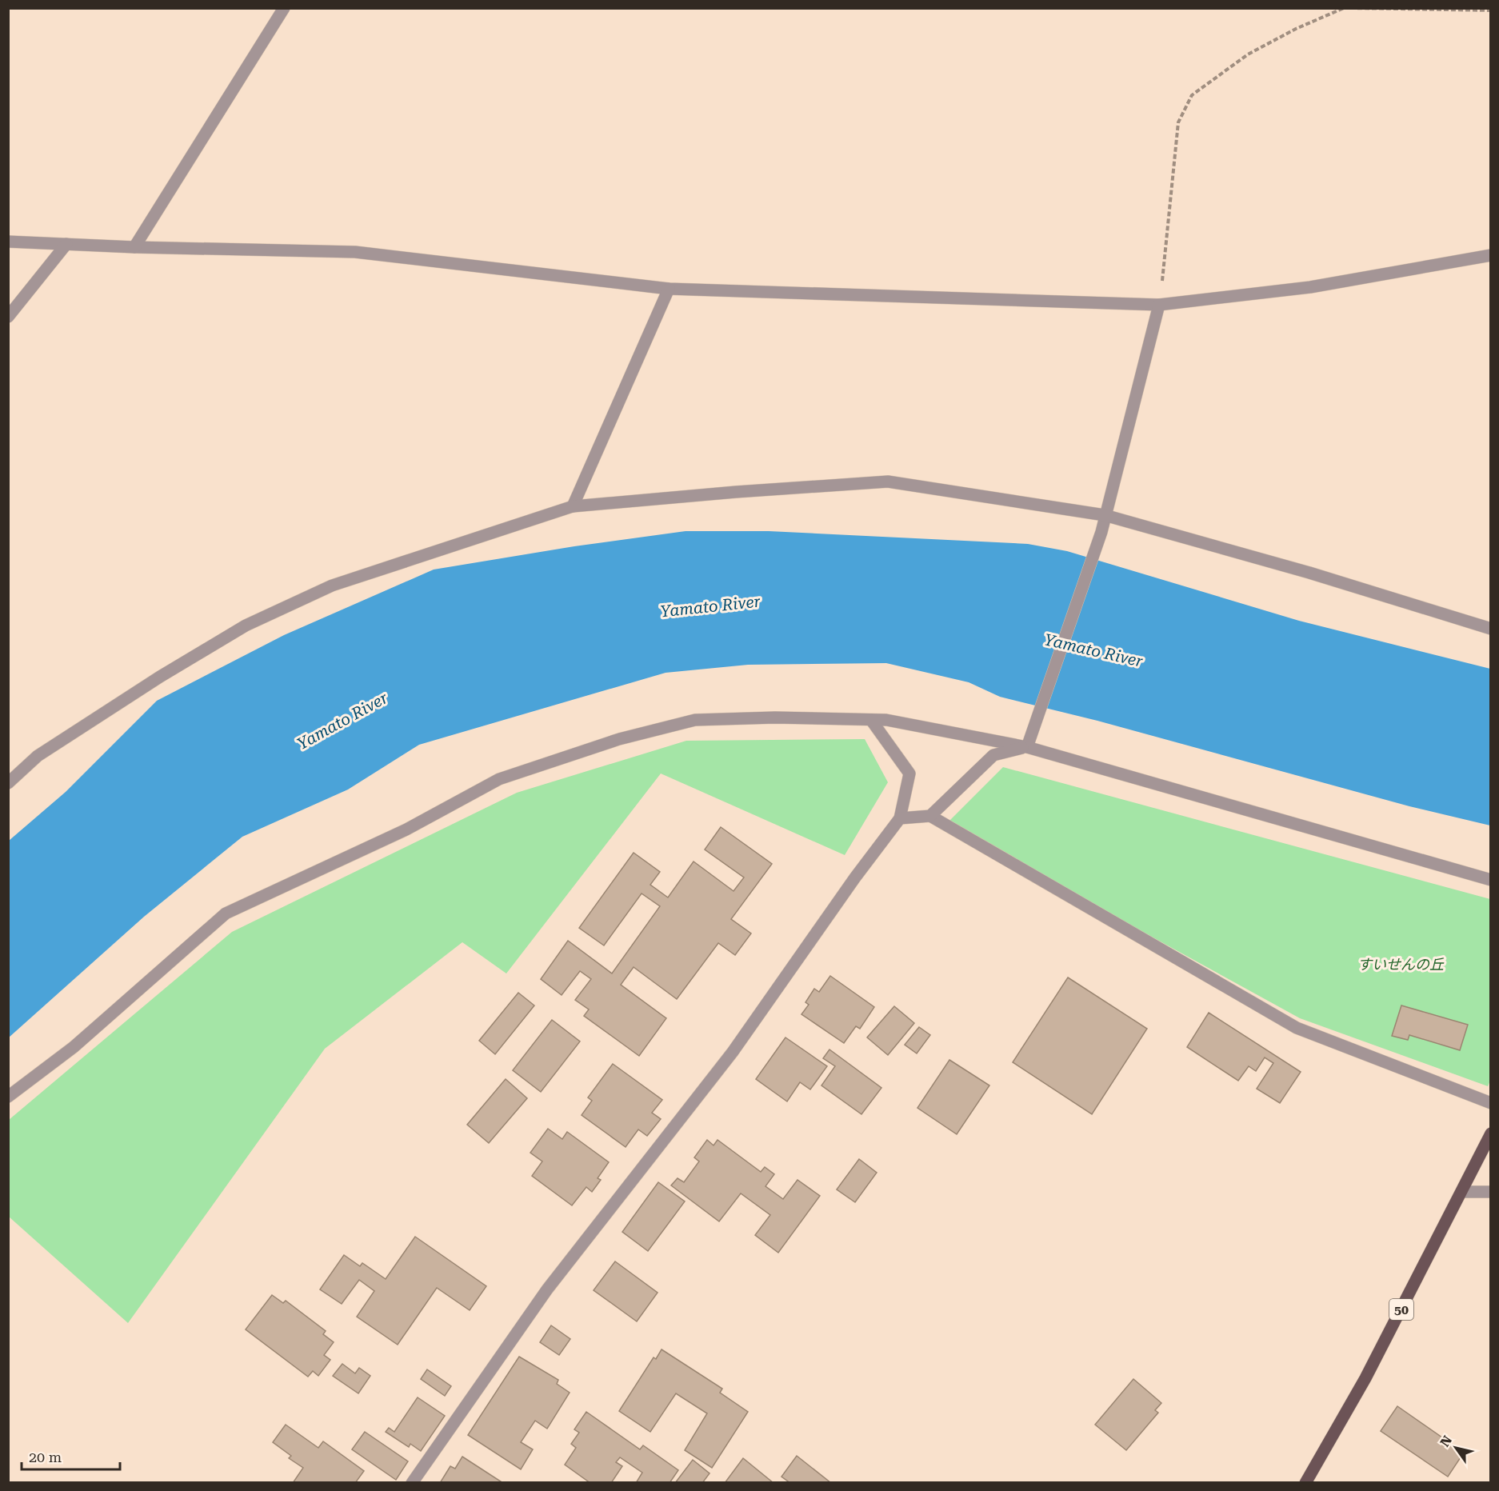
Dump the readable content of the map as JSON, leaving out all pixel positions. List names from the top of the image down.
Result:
{
  "streets": {
    "main road": ["50"]
  },
  "water": ["Yamato River"],
  "parks": ["すいせんの丘"],
  "scale_bar": "20 m",
  "north": "top left"
}
